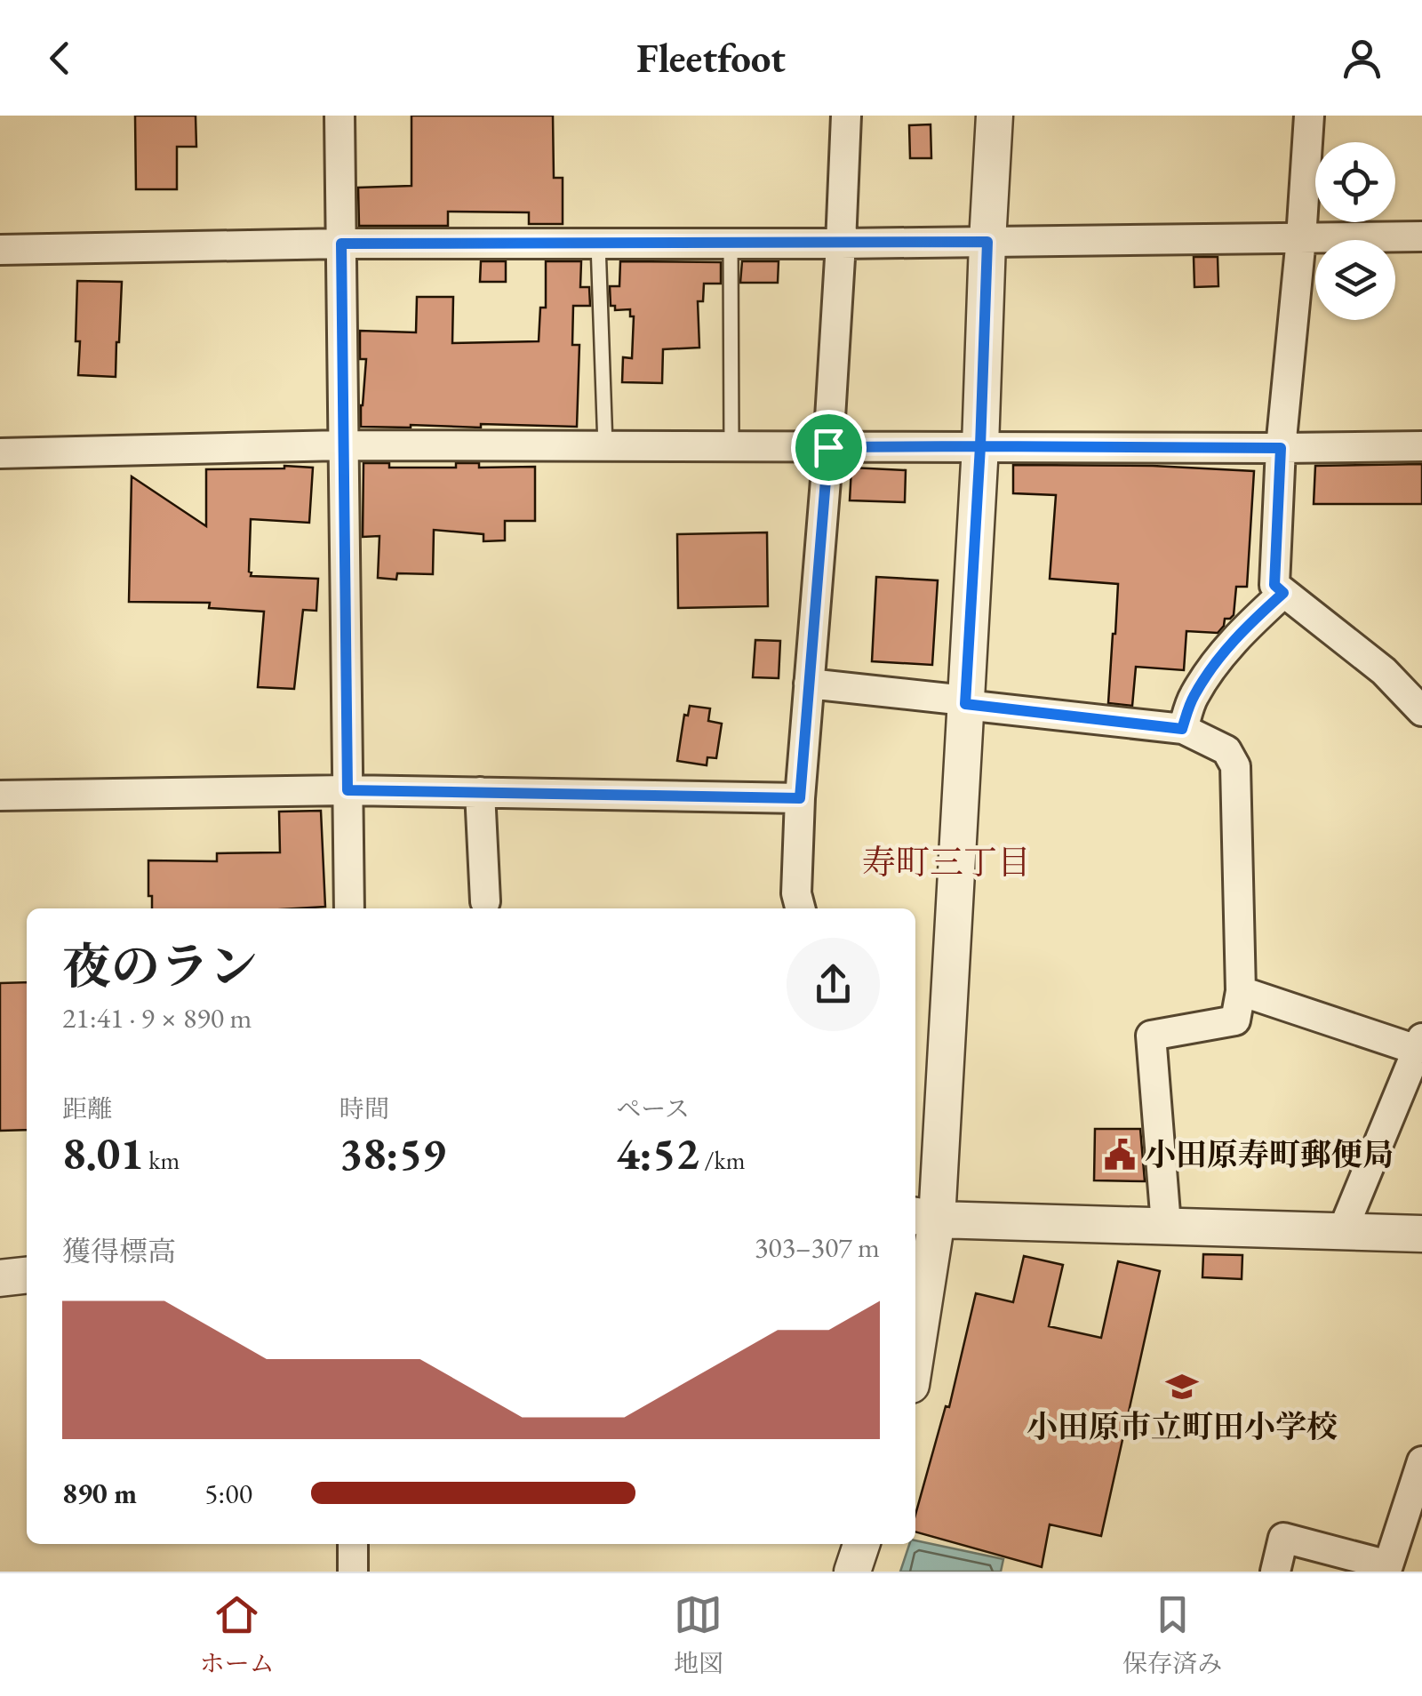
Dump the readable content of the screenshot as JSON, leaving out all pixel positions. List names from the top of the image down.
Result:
{
  "districts": ["寿町三丁目"],
  "places": {
    "public building": ["小田原寿町郵便局"],
    "school or university": ["小田原市立町田小学校"]
  },
  "page": {
    "header": "Fleetfoot",
    "heading": ["夜のラン", "21:41 · 9 × 890 m"],
    "stats": [
      ["距離", "8.01 km"],
      ["時間", "38:59"],
      ["ペース", "4:52 /km"]
    ],
    "chart": ["獲得標高", "303–307 m"],
    "list": [
      {
        "name": "890 m",
        "note": "5:00"
      }
    ],
    "tabs": ["ホーム", "地図", "保存済み"]
  }
}
